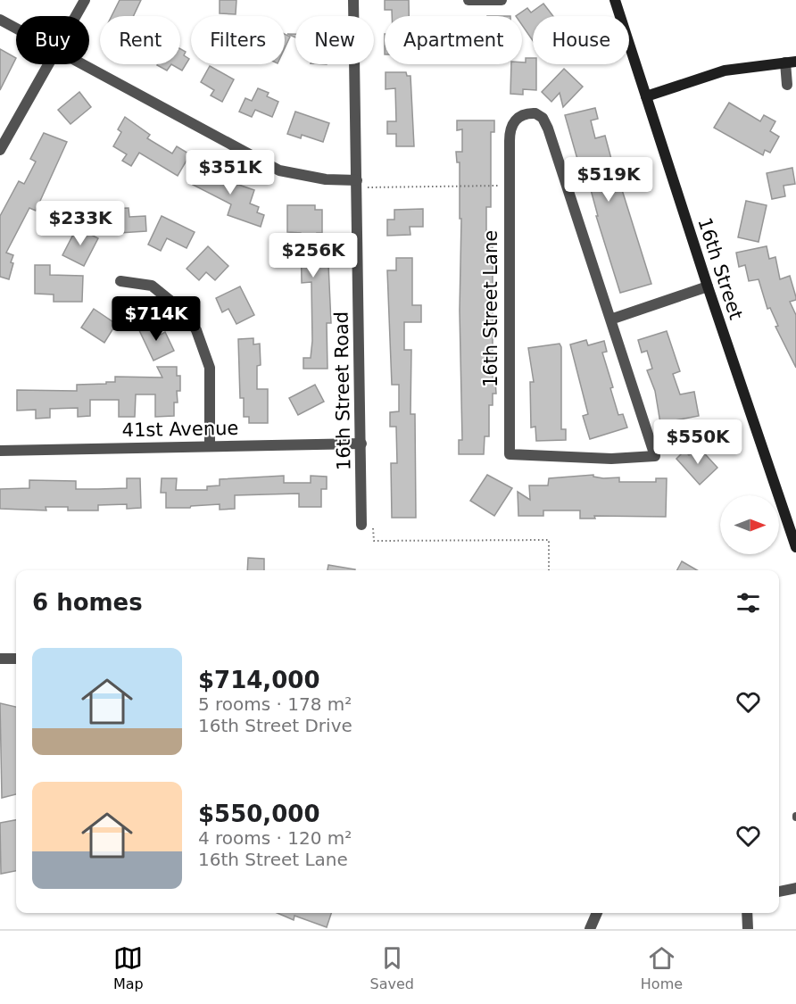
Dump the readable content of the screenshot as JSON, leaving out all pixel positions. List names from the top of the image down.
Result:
{
  "streets": {
    "main road": ["16th Street"],
    "street": ["16th Street Lane", "16th Street Road", "41st Avenue"]
  },
  "crossings": [
    ["16th Street Road", "41st Avenue"]
  ],
  "north": "right",
  "page": {
    "chip": [
      "Buy",
      "Rent",
      "Filters",
      "New",
      "Apartment",
      "House"
    ],
    "price": [
      "$351K",
      "$519K",
      "$233K",
      "$256K",
      "$714K",
      "$550K"
    ],
    "heading": "6 homes",
    "list": [
      {
        "name": "$714,000",
        "note": "5 rooms · 178 m² · 16th Street Drive"
      },
      {
        "name": "$550,000",
        "note": "4 rooms · 120 m² · 16th Street Lane"
      }
    ],
    "tabs": ["Map", "Saved", "Home"]
  }
}
